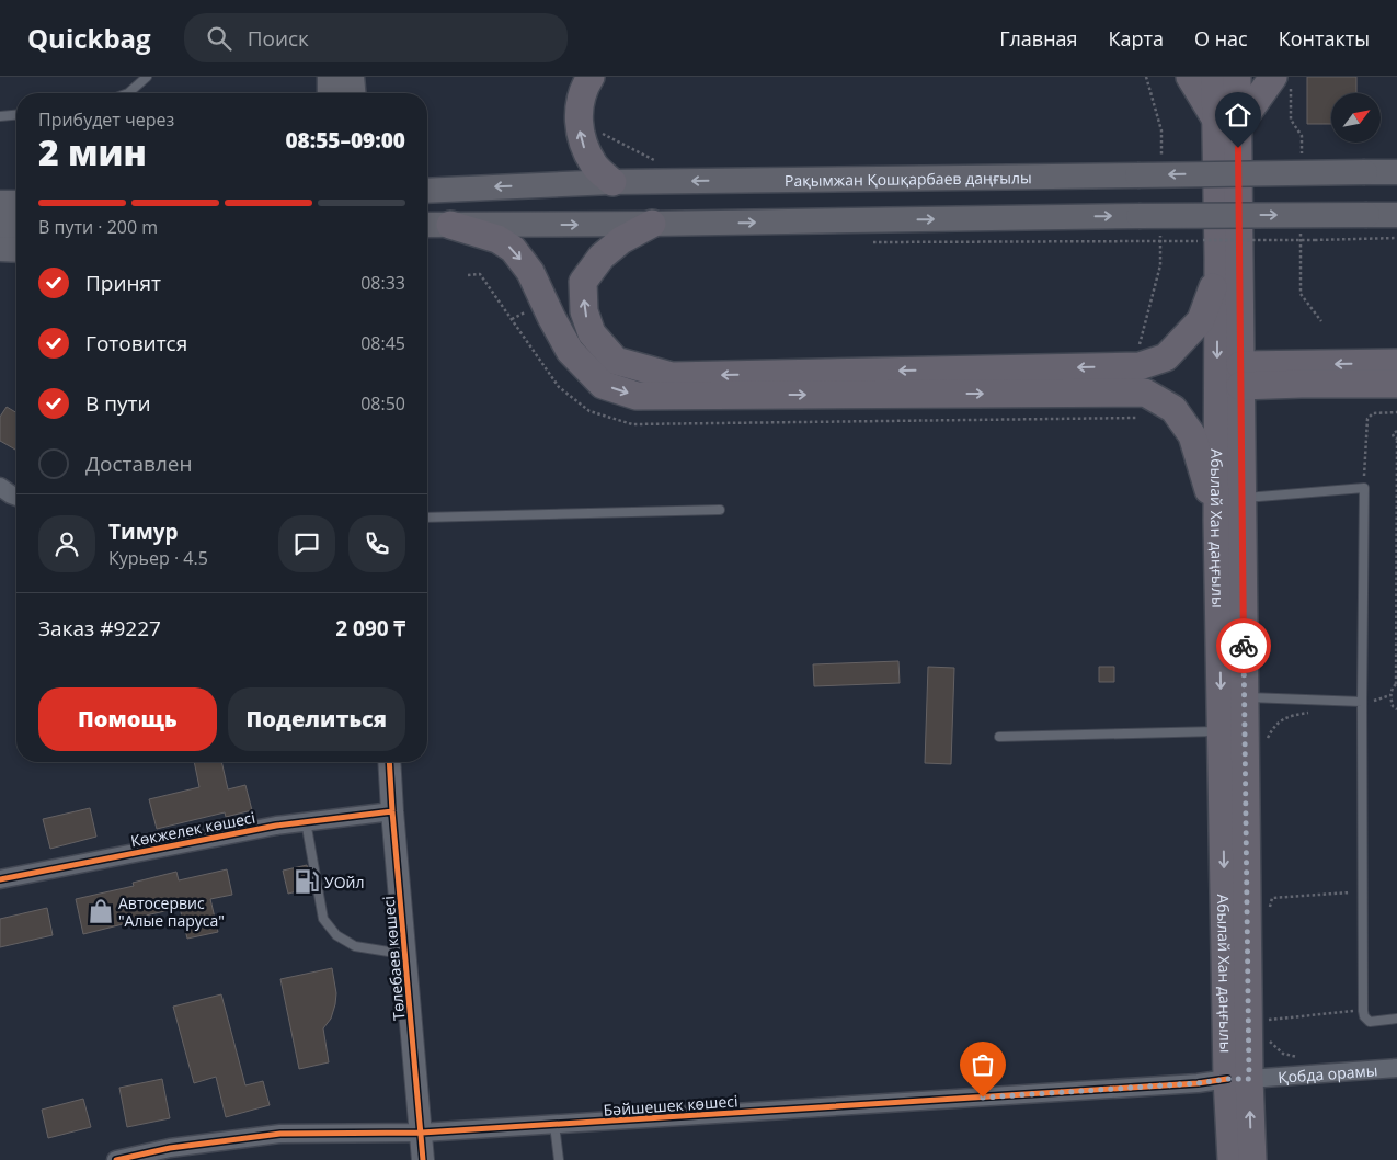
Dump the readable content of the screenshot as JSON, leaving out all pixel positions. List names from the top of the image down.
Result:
{
  "streets": {
    "main road": ["Рақымжан Қошқарбаев даңғылы", "Абылай Хан даңғылы"],
    "street": [
      "Көкжелек көшесі",
      "Төлебаев көшесі",
      "Қобда орамы",
      "Бәйшешек көшесі"
    ]
  },
  "crossings": [
    ["Абылай Хан даңғылы", "Қобда орамы"],
    ["Абылай Хан даңғылы", "Бәйшешек көшесі"],
    ["Көкжелек көшесі", "Төлебаев көшесі"],
    ["Төлебаев көшесі", "Бәйшешек көшесі"],
    ["Қобда орамы", "Бәйшешек көшесі"]
  ],
  "places": {
    "fuel station": ["УОйл"],
    "shop": ["Автосервис \"Алые паруса\""]
  },
  "north": "top right",
  "page": {
    "header": "Quickbag",
    "search": "Поиск",
    "nav": [
      "Главная",
      "Карта",
      "О нас",
      "Контакты"
    ],
    "heading": ["2 мин", "Прибудет через", "08:55–09:00"],
    "panel": [
      "Тимур",
      "Курьер · 4.5",
      "Заказ #9227",
      "2 090 ₸"
    ],
    "bar": "В пути · 200 m",
    "list": [
      ["Принят", "08:33"],
      ["Готовится", "08:45"],
      ["В пути", "08:50"],
      "Доставлен"
    ],
    "buttons": ["Помощь", "Поделиться"]
  }
}
